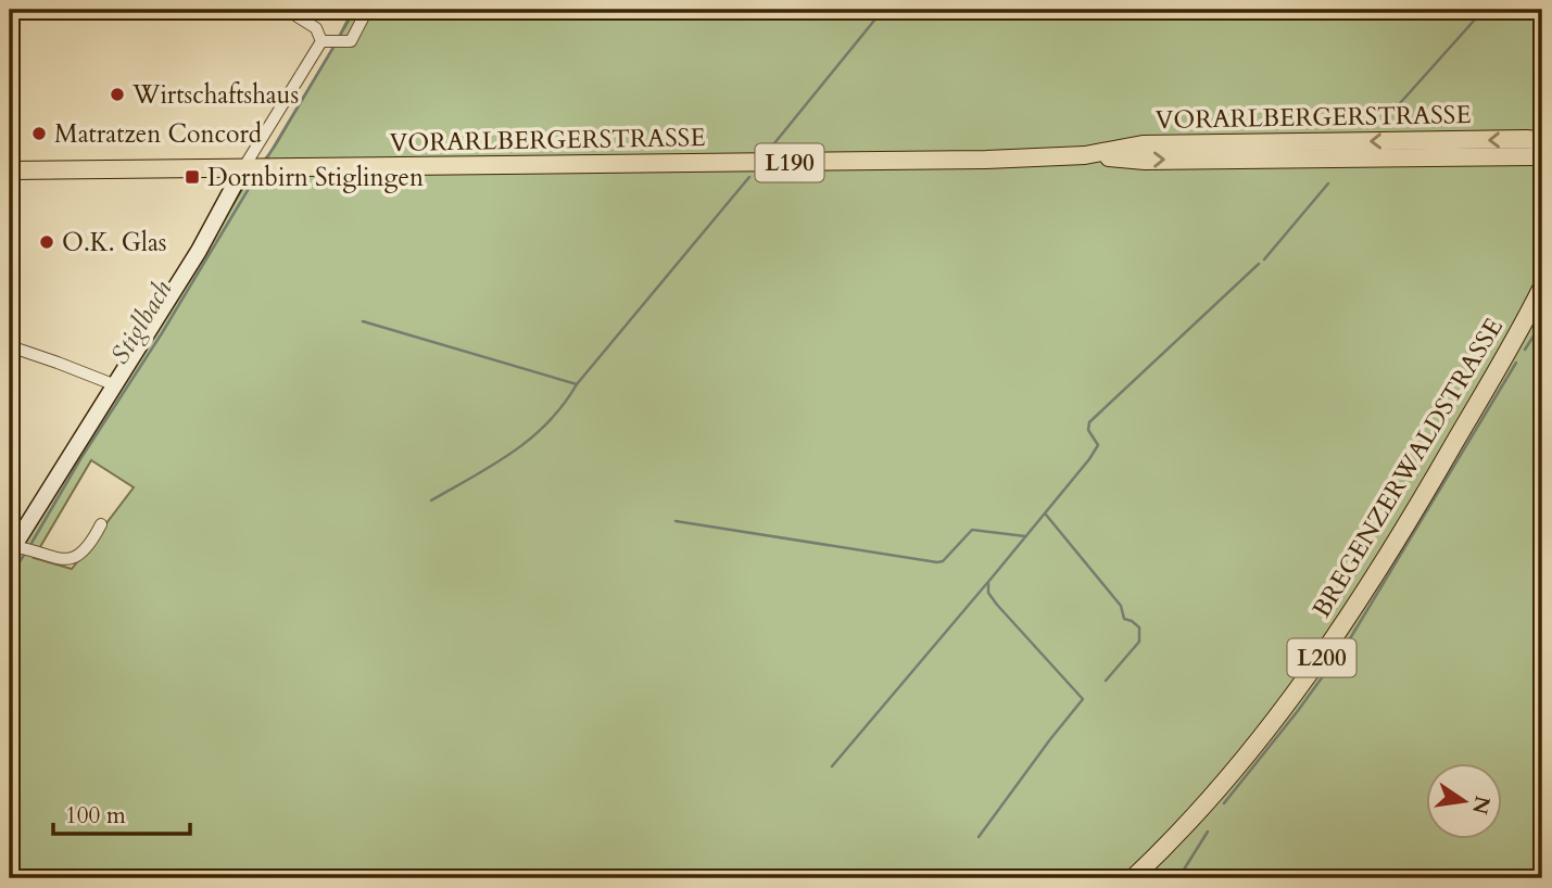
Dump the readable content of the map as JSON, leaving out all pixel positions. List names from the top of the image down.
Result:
{
  "streets": {
    "main road": [
      "VORARLBERGERSTRASSE",
      "L190",
      "BREGENZERWALDSTRASSE",
      "L200"
    ]
  },
  "water": ["Stiglbach"],
  "places": {
    "other": ["Wirtschaftshaus", "Matratzen Concord", "O.K. Glas"],
    "transit": ["Dornbirn Stiglingen"]
  },
  "scale_bar": "100 m",
  "north": "right"
}
